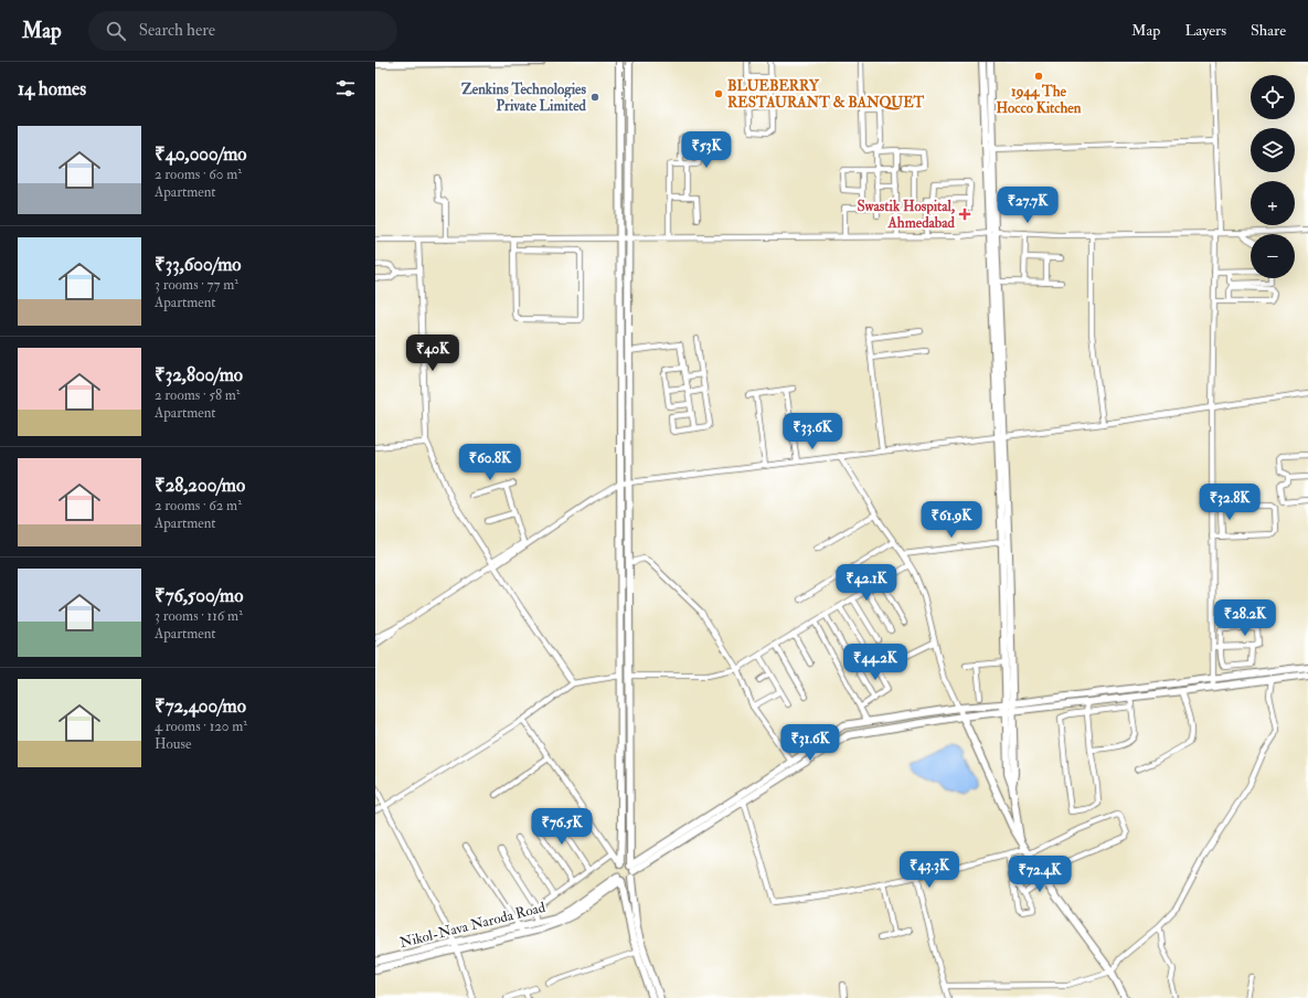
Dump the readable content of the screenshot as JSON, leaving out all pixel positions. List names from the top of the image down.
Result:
{
  "streets": {
    "street": ["Nikol-Nava Naroda Road"]
  },
  "places": {
    "other": ["1944 The Hocco Kitchen", "BLUEBERRY RESTAURANT & BANQUET", "Zenkins Technologies Private Limited"],
    "health": ["Swastik Hospital, Ahmedabad"]
  },
  "page": {
    "header": "Map",
    "search": "Search here",
    "nav": ["Map", "Layers", "Share"],
    "heading": "14 homes",
    "map_buttons": ["+", "−"],
    "list": [
      {
        "name": "₹40,000/mo",
        "note": "2 rooms · 60 m² · Apartment"
      },
      {
        "name": "₹33,600/mo",
        "note": "3 rooms · 77 m² · Apartment"
      },
      {
        "name": "₹32,800/mo",
        "note": "2 rooms · 58 m² · Apartment"
      },
      {
        "name": "₹28,200/mo",
        "note": "2 rooms · 62 m² · Apartment"
      },
      {
        "name": "₹76,500/mo",
        "note": "3 rooms · 116 m² · Apartment"
      },
      {
        "name": "₹72,400/mo",
        "note": "4 rooms · 120 m² · House"
      }
    ],
    "price": [
      "₹53K",
      "₹27.7K",
      "₹40K",
      "₹33.6K",
      "₹60.8K",
      "₹32.8K",
      "₹61.9K",
      "₹42.1K",
      "₹28.2K",
      "₹44.2K",
      "₹31.6K",
      "₹76.5K",
      "₹43.3K",
      "₹72.4K"
    ]
  }
}
